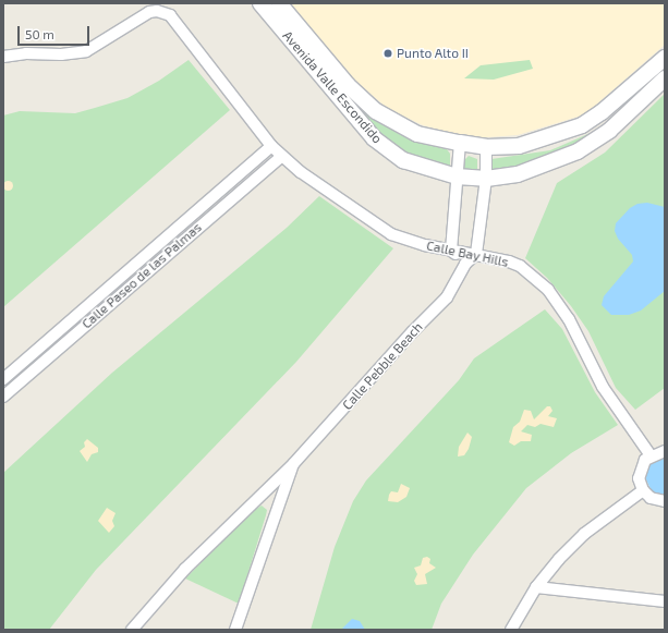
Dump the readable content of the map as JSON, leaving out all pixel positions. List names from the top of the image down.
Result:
{
  "streets": {
    "street": [
      "Avenida Valle Escondido",
      "Calle Bay Hills",
      "Calle Paseo de las Palmas",
      "Calle Pebble Beach"
    ]
  },
  "crossings": [
    ["Calle Bay Hills", "Calle Paseo de las Palmas"],
    ["Calle Bay Hills", "Calle Pebble Beach"]
  ],
  "places": ["Punto Alto II"],
  "scale_bar": "50 m"
}
